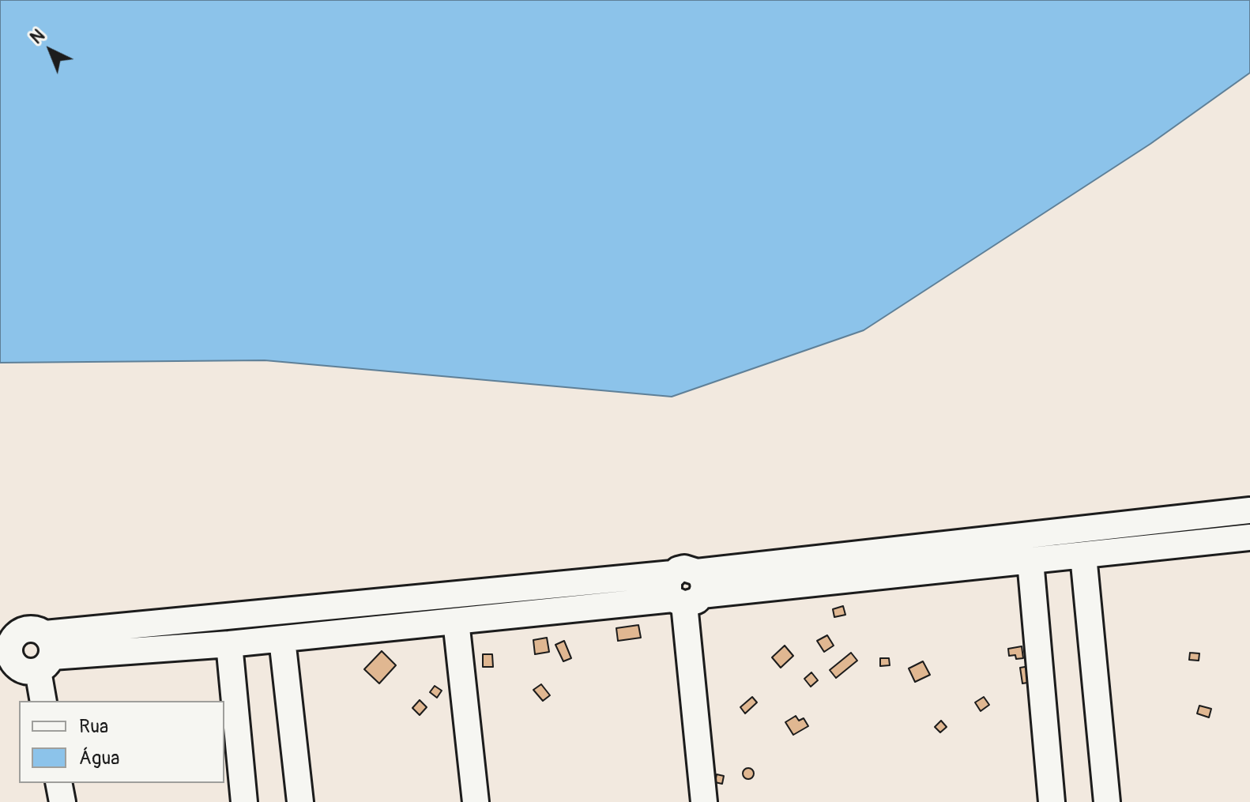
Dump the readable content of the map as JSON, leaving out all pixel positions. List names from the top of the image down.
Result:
{
  "legend": ["Rua", "Água"],
  "north": "top left"
}
